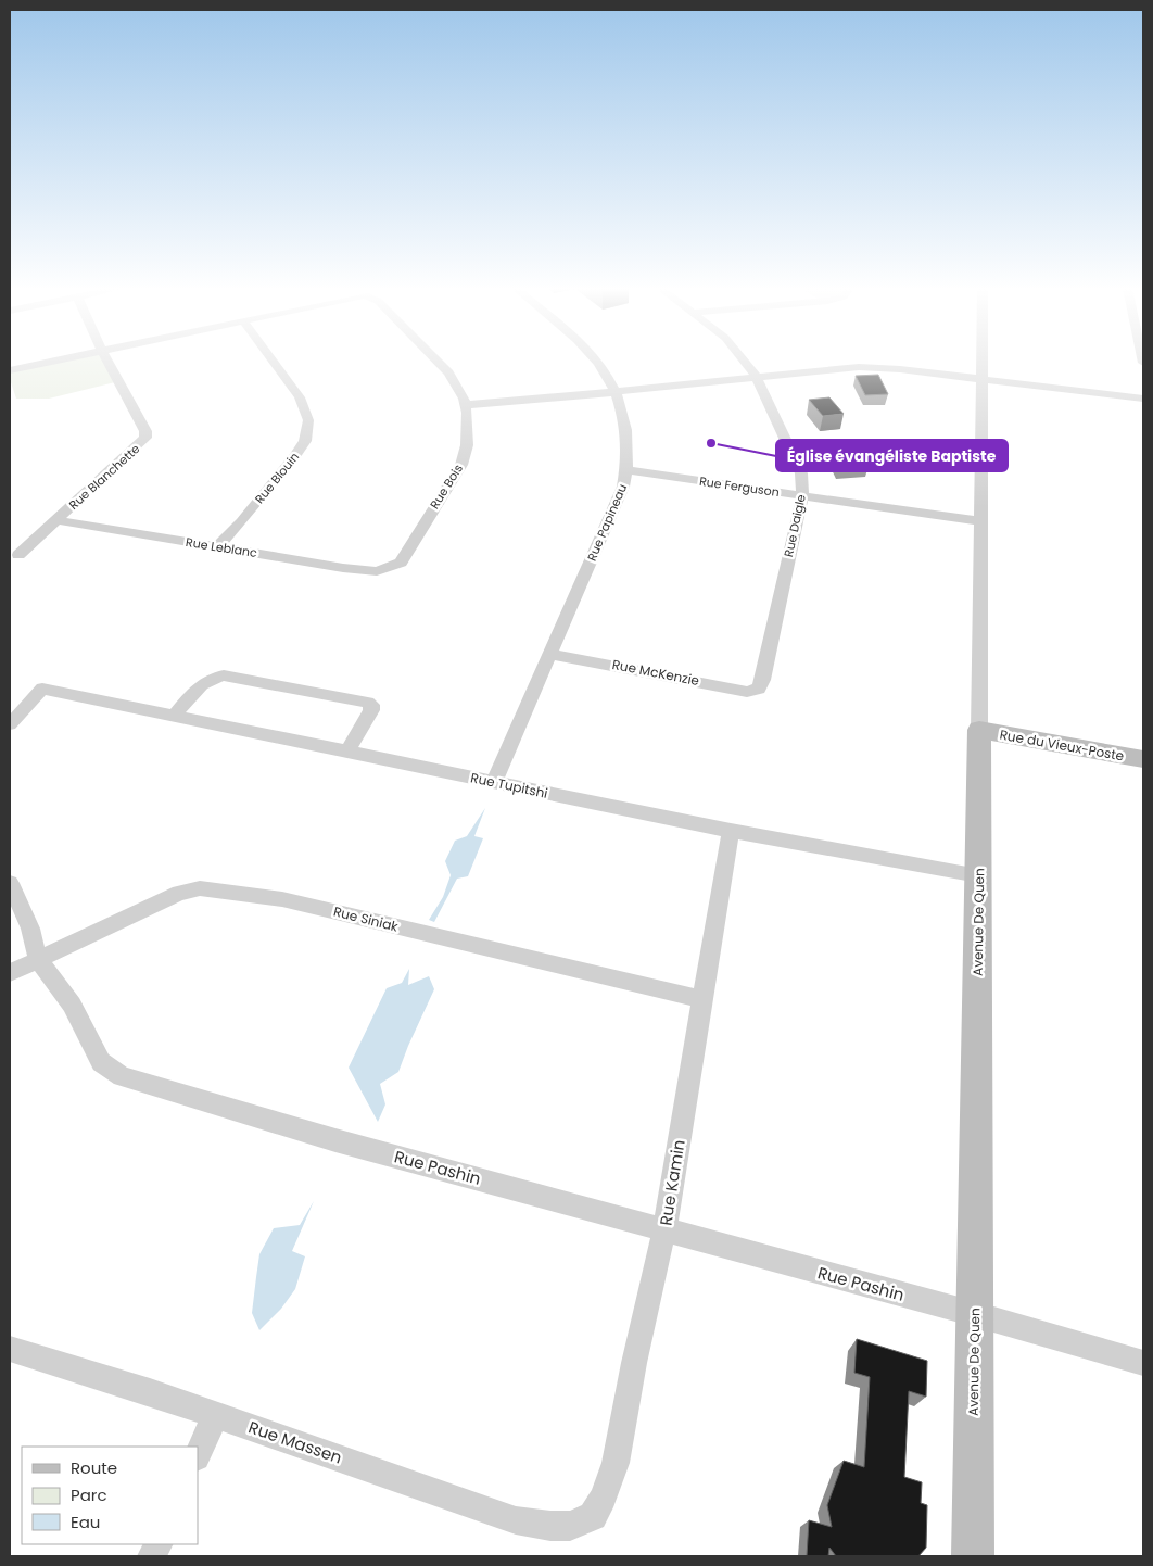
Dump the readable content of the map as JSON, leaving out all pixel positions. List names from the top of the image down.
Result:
{
  "streets": {
    "street": [
      "Rue Blanchette",
      "Rue Blouin",
      "Rue Bois",
      "Rue Ferguson",
      "Rue Papineau",
      "Rue Daigle",
      "Rue Leblanc",
      "Rue McKenzie",
      "Rue du Vieux-Poste",
      "Rue Tupitshi",
      "Rue Siniak",
      "Avenue De Quen",
      "Rue Pashin",
      "Rue Kamin",
      "Rue Massen"
    ]
  },
  "crossings": [
    ["Rue Blanchette", "Rue Leblanc"],
    ["Rue Blouin", "Rue Leblanc"],
    ["Rue Bois", "Rue Leblanc"],
    ["Rue Ferguson", "Rue Papineau"],
    ["Rue Ferguson", "Rue Daigle"],
    ["Rue Ferguson", "Avenue De Quen"],
    ["Rue Papineau", "Rue McKenzie"],
    ["Rue Papineau", "Rue Tupitshi"],
    ["Rue Daigle", "Rue McKenzie"],
    ["Rue du Vieux-Poste", "Avenue De Quen"],
    ["Rue Tupitshi", "Avenue De Quen"],
    ["Rue Tupitshi", "Rue Kamin"],
    ["Rue Siniak", "Rue Pashin"],
    ["Rue Siniak", "Rue Kamin"],
    ["Avenue De Quen", "Rue Pashin"],
    ["Rue Pashin", "Rue Kamin"],
    ["Rue Kamin", "Rue Massen"]
  ],
  "places": ["Église évangéliste Baptiste"],
  "legend": ["Route", "Parc", "Eau"]
}
